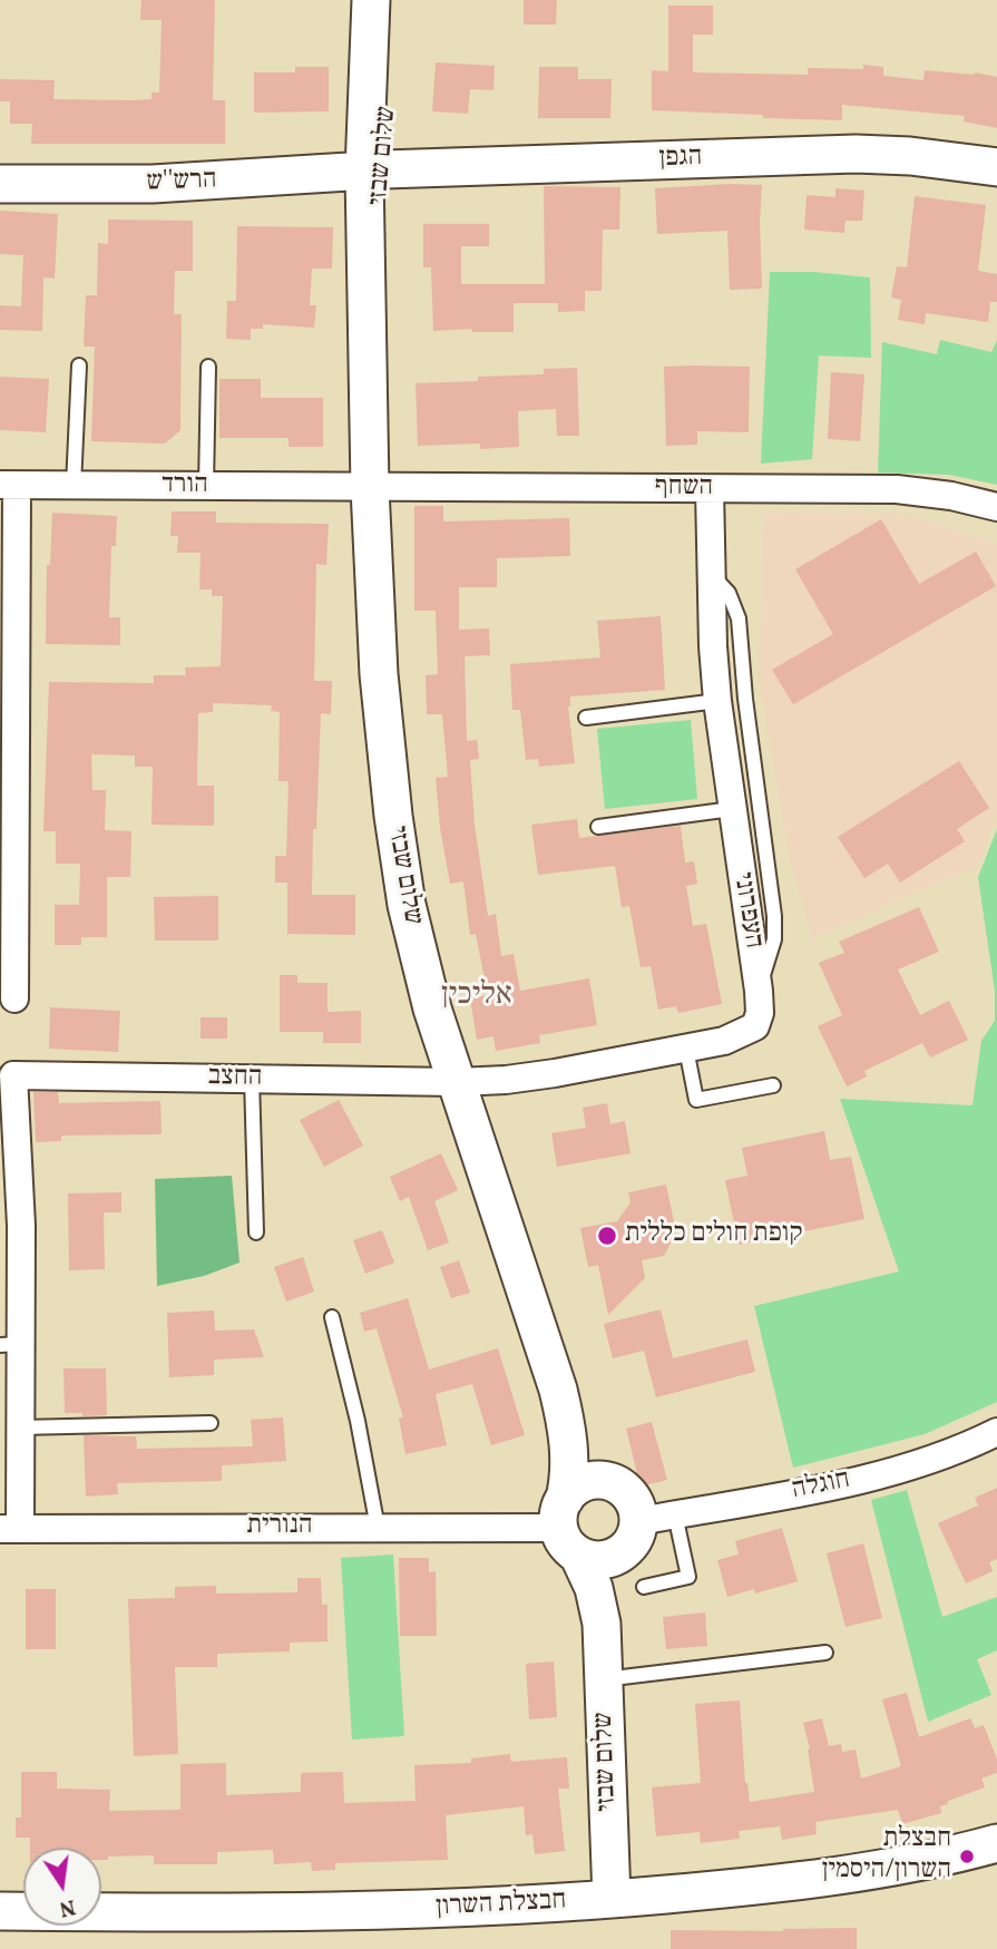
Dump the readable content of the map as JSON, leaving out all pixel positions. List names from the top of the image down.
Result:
{
  "streets": {
    "street": [
      "שלום שבזי",
      "הגפן",
      "הרש''ש",
      "הורד",
      "השחף",
      "העפרוני",
      "החצב",
      "חוגלה",
      "הנורית",
      "חבצלת השרון"
    ]
  },
  "crossings": [
    ["שלום שבזי", "הגפן"],
    ["שלום שבזי", "הרש''ש"],
    ["שלום שבזי", "הורד"],
    ["שלום שבזי", "השחף"],
    ["שלום שבזי", "העפרוני"],
    ["שלום שבזי", "החצב"],
    ["שלום שבזי", "חוגלה"],
    ["שלום שבזי", "הנורית"],
    ["שלום שבזי", "חבצלת השרון"],
    ["הגפן", "הרש''ש"],
    ["הורד", "השחף"],
    ["השחף", "העפרוני"],
    ["העפרוני", "החצב"]
  ],
  "districts": ["אליכין"],
  "places": ["קופת חולים כללית", "חבצלת השרון/היסמין"],
  "north": "bottom"
}
